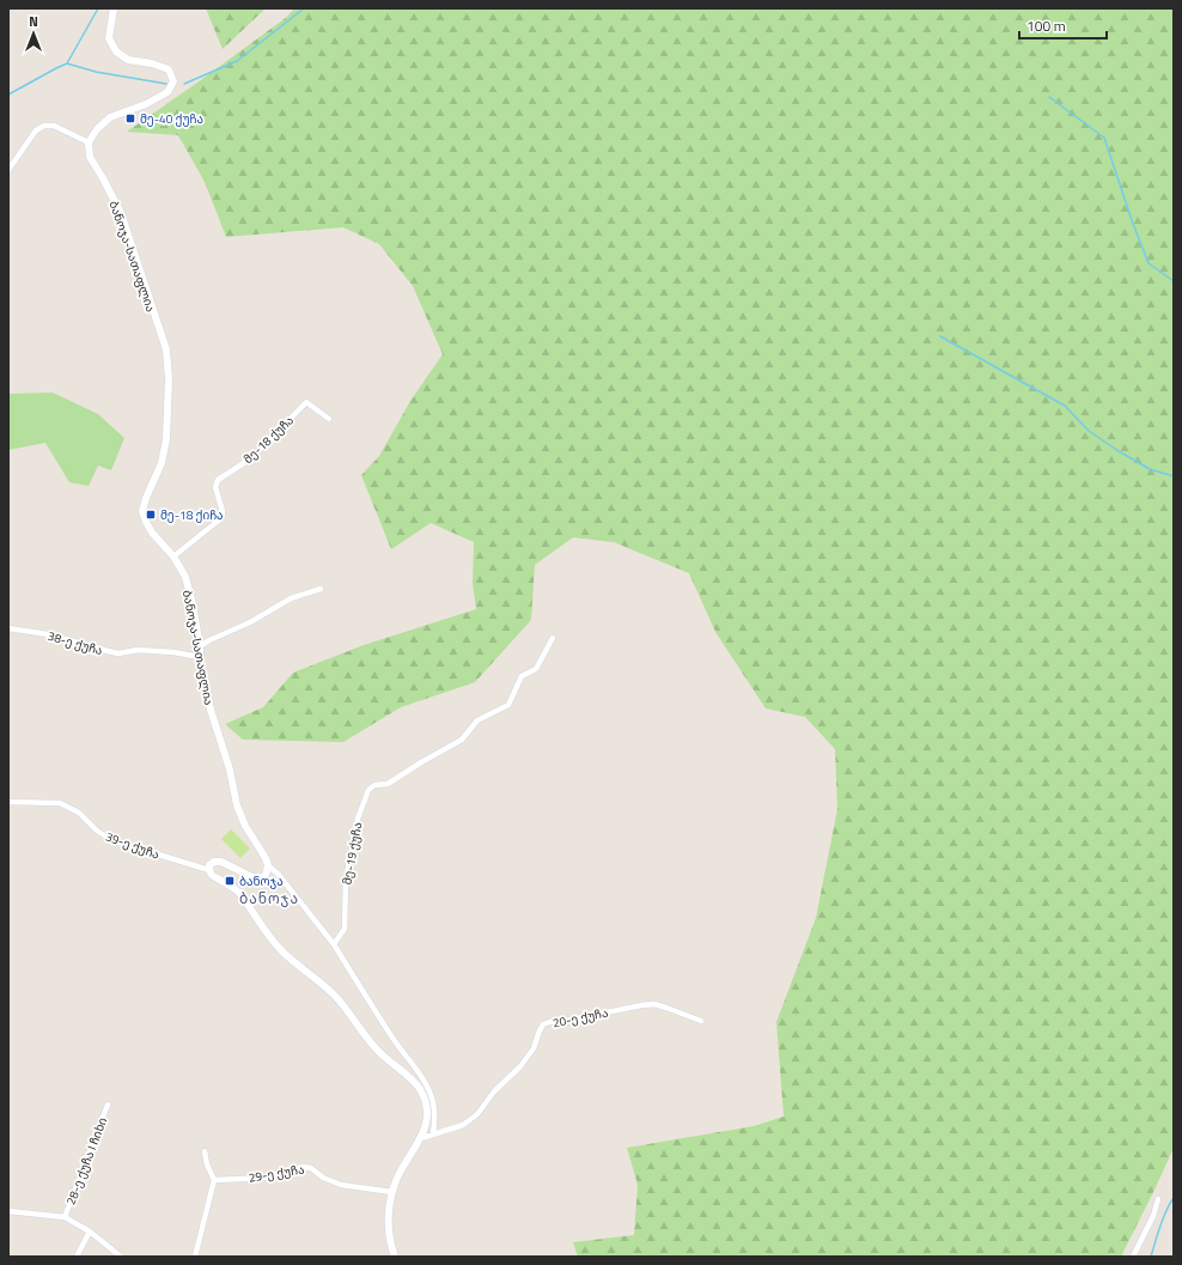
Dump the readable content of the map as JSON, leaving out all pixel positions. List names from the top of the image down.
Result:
{
  "streets": {
    "street": [
      "ბანოჯა-სათაფლია",
      "მე-18 ქუჩა",
      "38-ე ქუჩა",
      "39-ე ქუჩა",
      "მე-19 ქუჩა",
      "20-ე ქუჩა",
      "28-ე ქუჩა I ჩიხი",
      "29-ე ქუჩა"
    ]
  },
  "crossings": [
    ["ბანოჯა-სათაფლია", "მე-18 ქუჩა"],
    ["ბანოჯა-სათაფლია", "38-ე ქუჩა"]
  ],
  "districts": ["ბანოჯა"],
  "places": {
    "transit": ["მე-40 ქუჩა", "მე-18 ქიჩა", "ბანოჯა"]
  },
  "scale_bar": "100 m",
  "north": "top"
}
